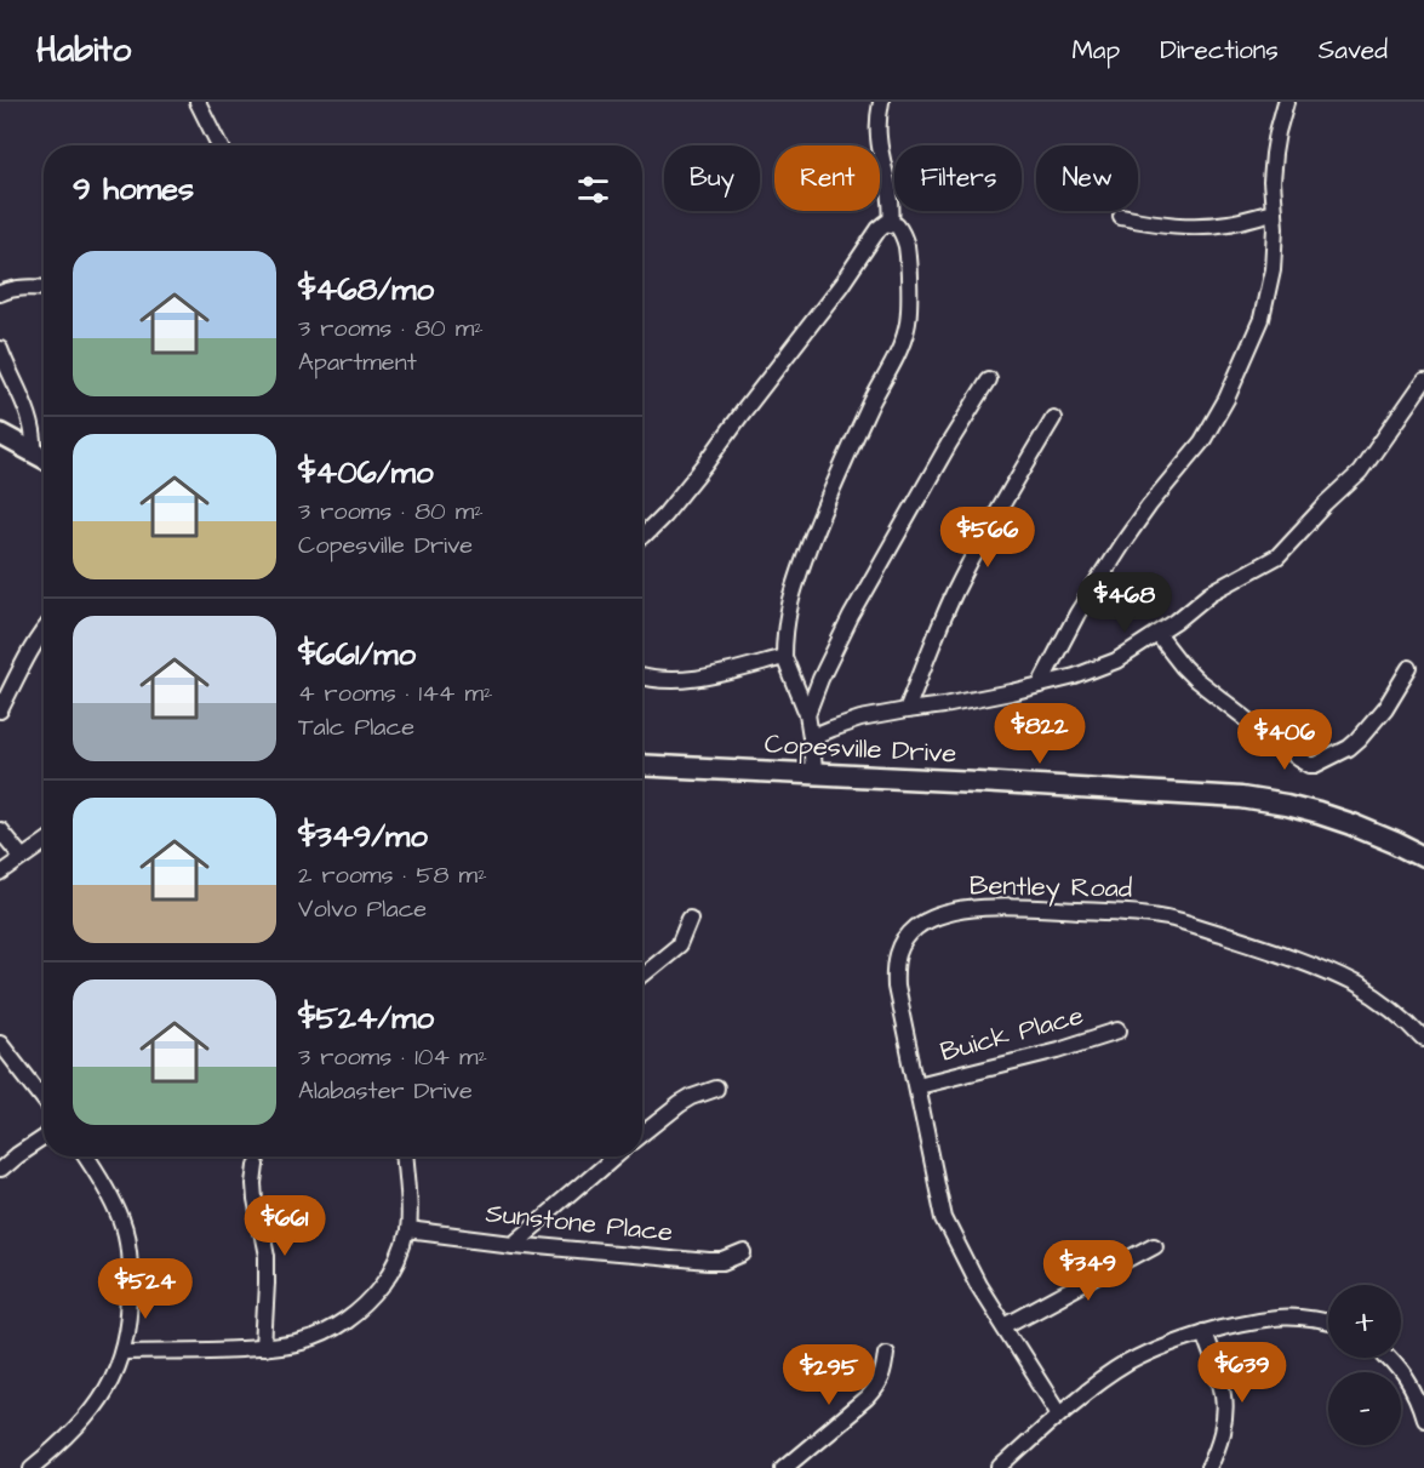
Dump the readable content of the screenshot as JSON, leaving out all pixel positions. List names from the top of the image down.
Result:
{
  "streets": {
    "street": [
      "Copesville Drive",
      "Bentley Road",
      "Buick Place",
      "Sunstone Place"
    ]
  },
  "crossings": [
    ["Bentley Road", "Buick Place"]
  ],
  "page": {
    "header": "Habito",
    "nav": ["Map", "Directions", "Saved"],
    "chip": [
      "Buy",
      "Rent",
      "Filters",
      "New"
    ],
    "heading": "9 homes",
    "list": [
      {
        "name": "$468/mo",
        "note": "3 rooms · 80 m² · Apartment"
      },
      {
        "name": "$406/mo",
        "note": "3 rooms · 80 m² · Copesville Drive"
      },
      {
        "name": "$661/mo",
        "note": "4 rooms · 144 m² · Talc Place"
      },
      {
        "name": "$349/mo",
        "note": "2 rooms · 58 m² · Volvo Place"
      },
      {
        "name": "$524/mo",
        "note": "3 rooms · 104 m² · Alabaster Drive"
      }
    ],
    "price": [
      "$566",
      "$468",
      "$822",
      "$406",
      "$661",
      "$349",
      "$524",
      "$639",
      "$295"
    ],
    "map_buttons": ["+", "−"]
  }
}
